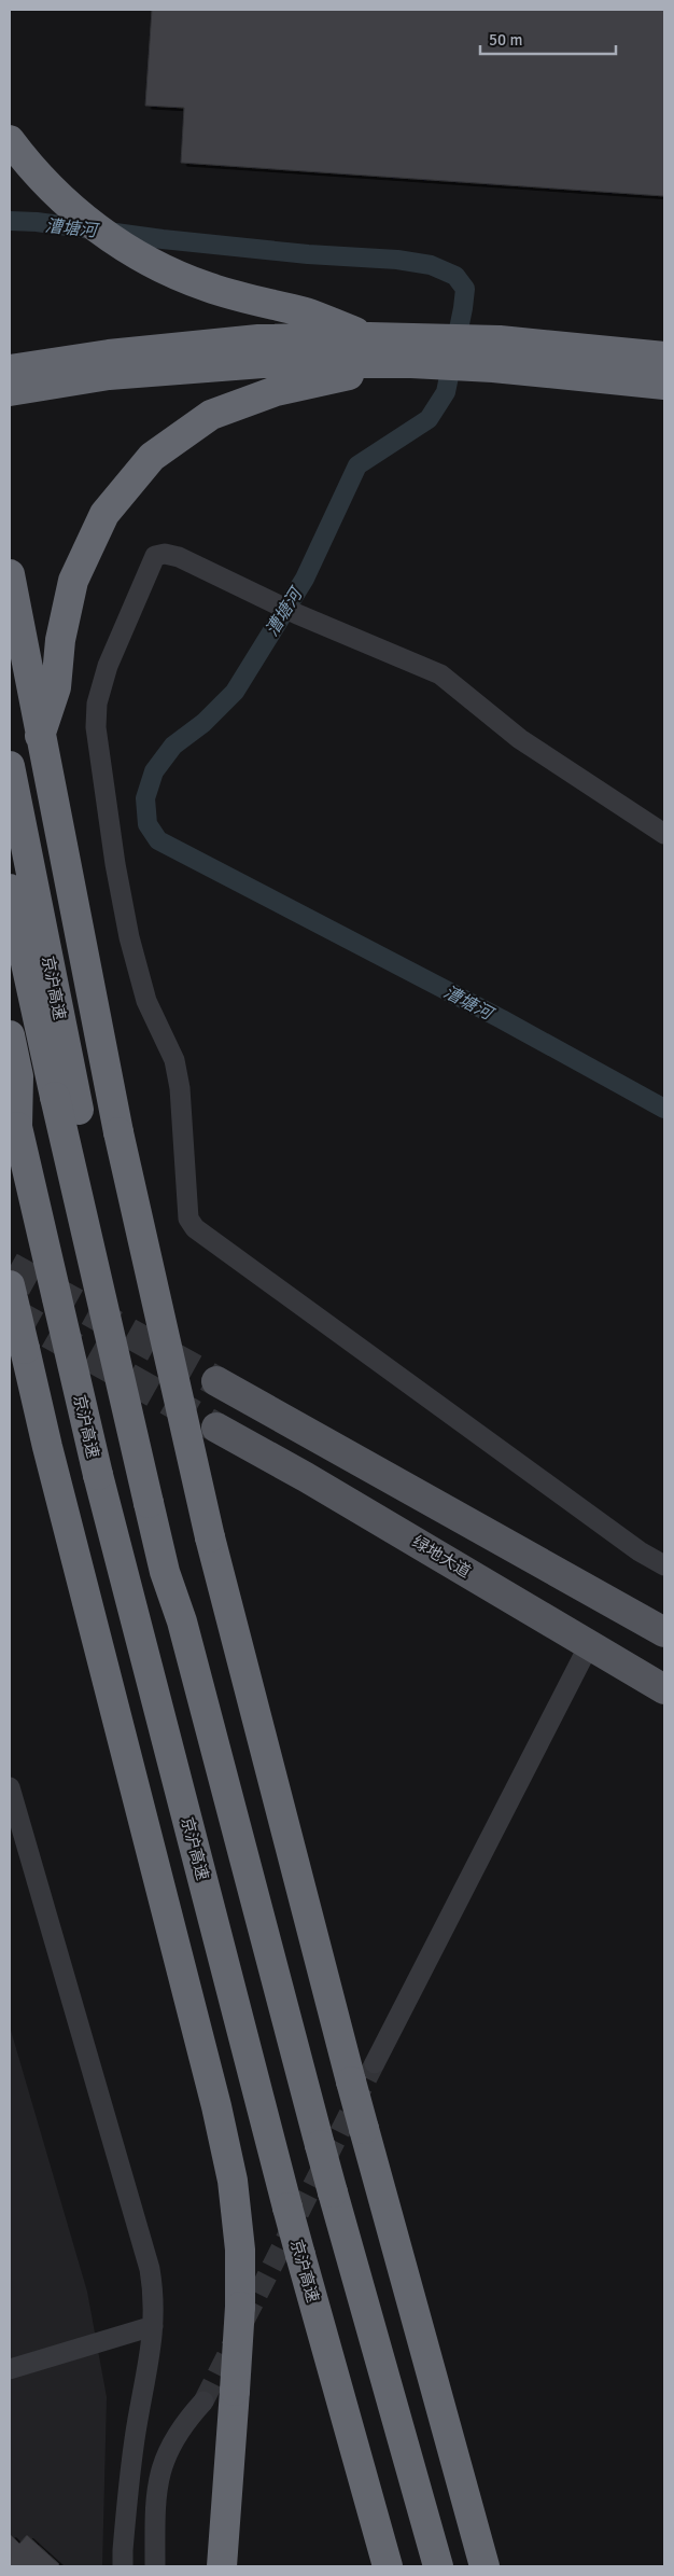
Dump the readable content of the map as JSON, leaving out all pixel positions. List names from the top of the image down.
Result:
{
  "streets": {
    "highway": ["京沪高速"],
    "main road": ["绿地大道"]
  },
  "water": ["漕塘河"],
  "scale_bar": "50 m"
}
